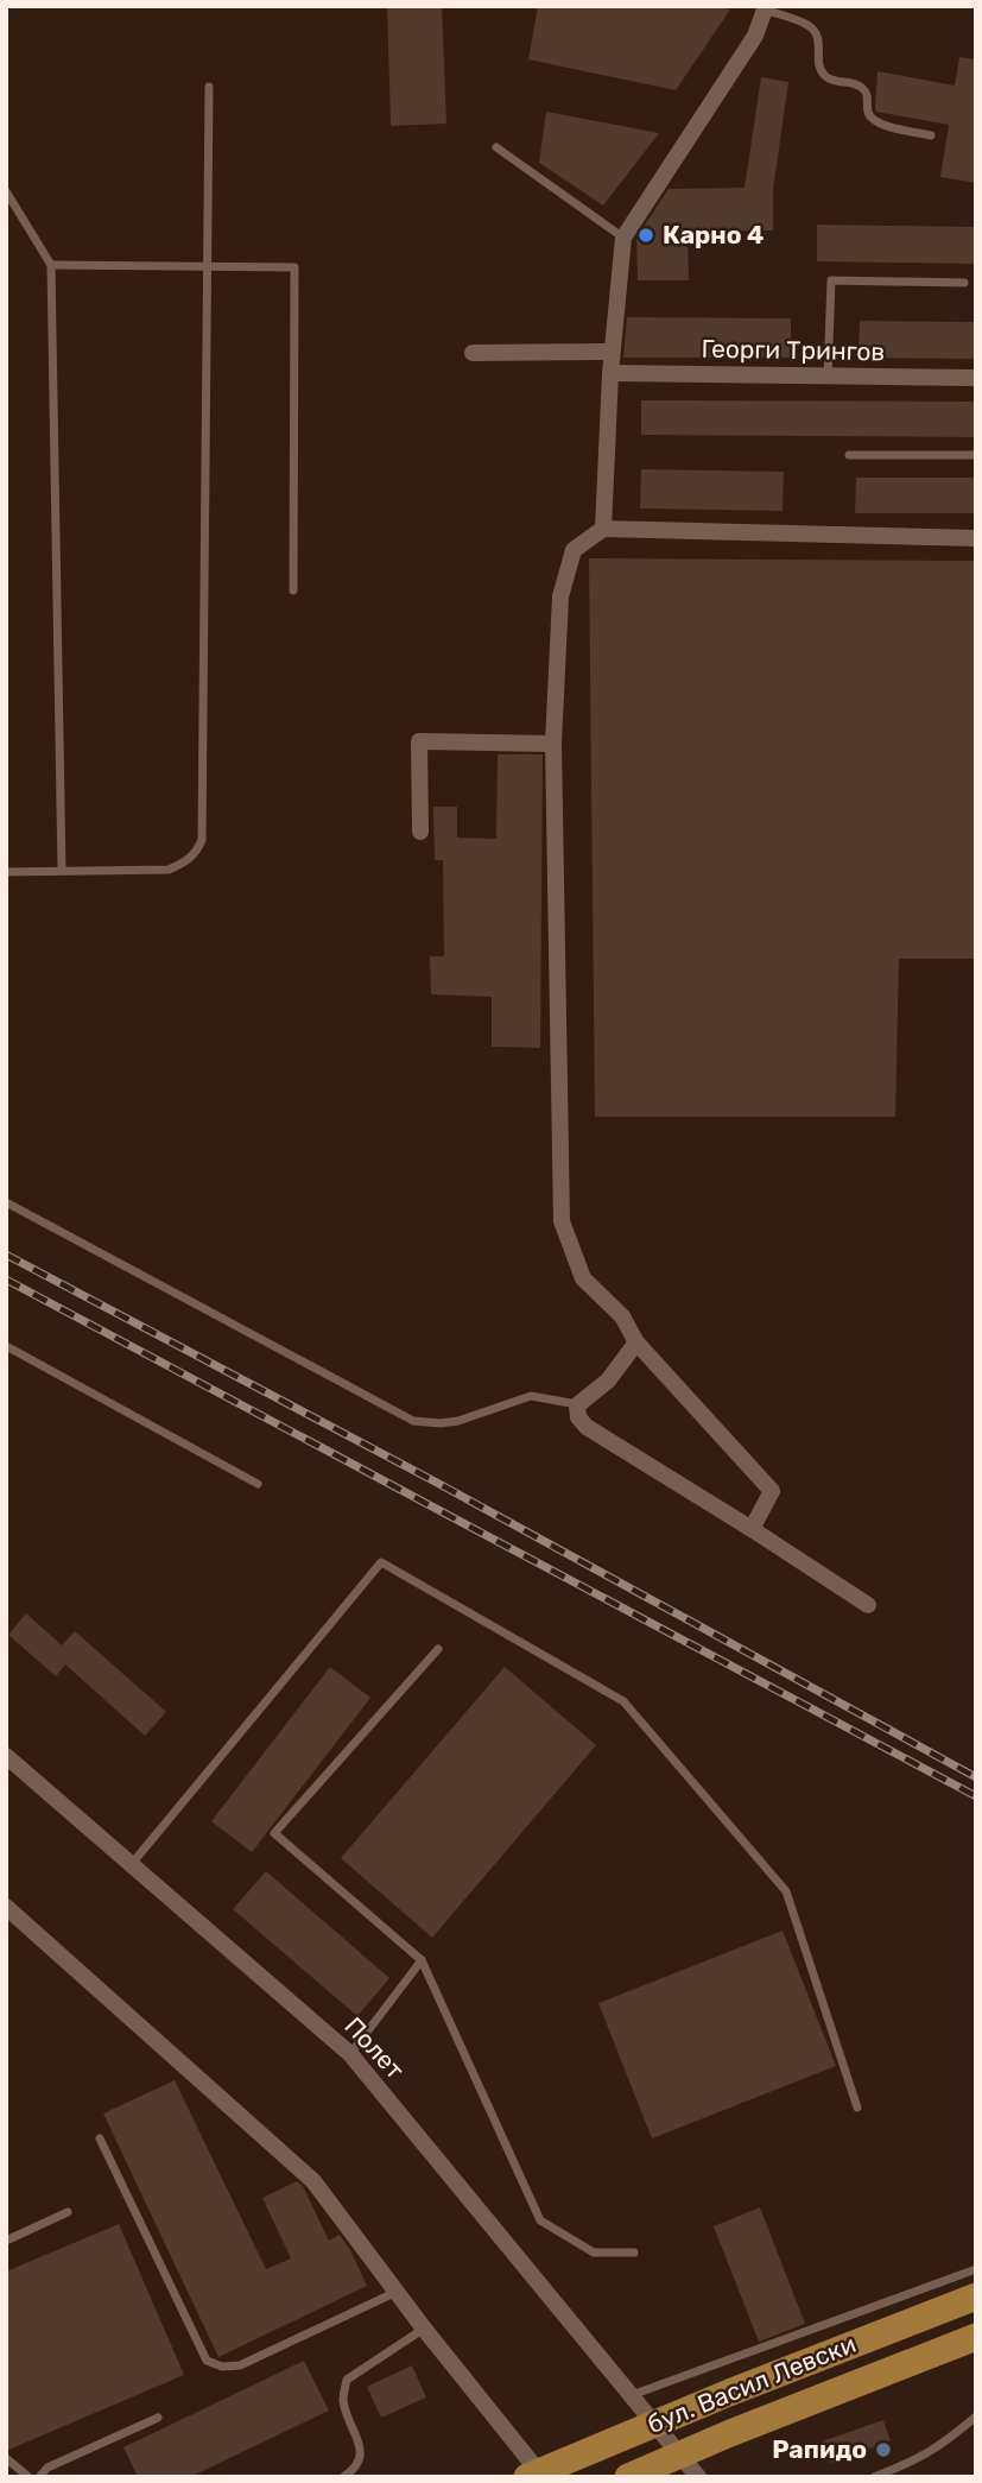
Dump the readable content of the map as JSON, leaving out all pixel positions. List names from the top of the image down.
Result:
{
  "streets": {
    "main road": ["бул. Васил Левски"],
    "street": ["Георги Трингов", "Полет"]
  },
  "crossings": [
    ["Полет", "бул. Васил Левски"]
  ],
  "places": ["Карно 4", "Рапидо"]
}
